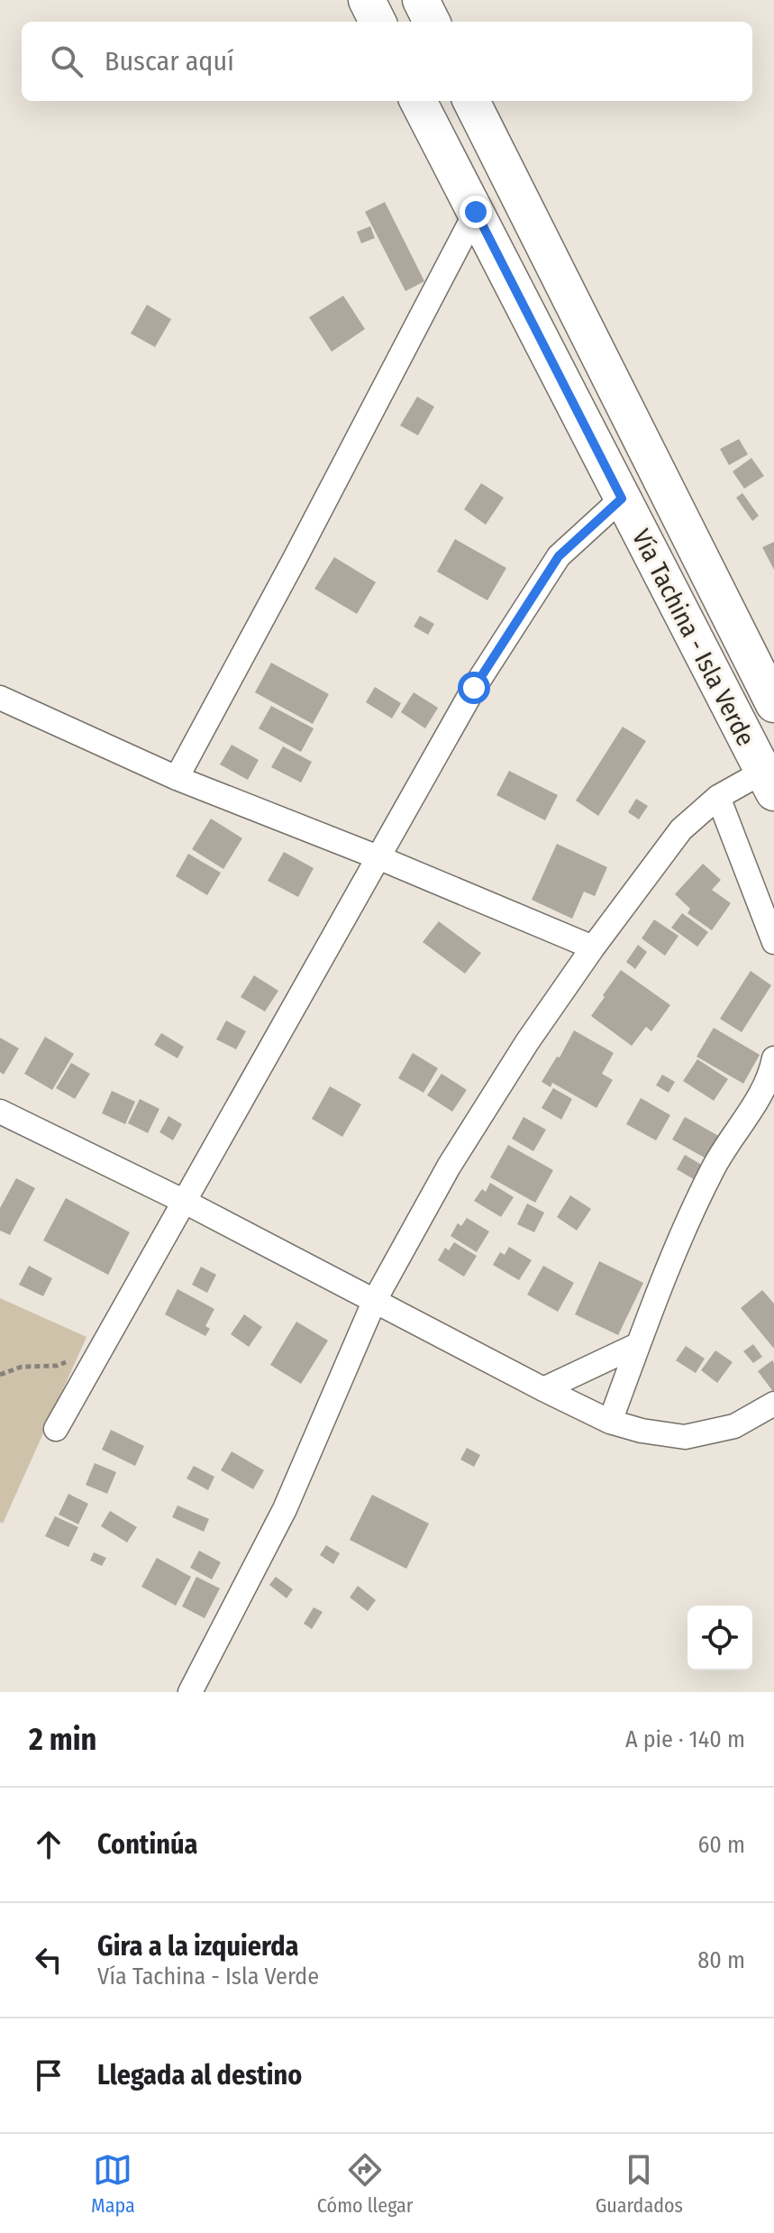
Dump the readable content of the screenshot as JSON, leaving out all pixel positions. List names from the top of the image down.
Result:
{
  "streets": {
    "main road": ["Vía Tachina - Isla Verde"]
  },
  "page": {
    "search": "Buscar aquí",
    "heading": ["2 min", "A pie · 140 m"],
    "list": [
      ["Continúa", "60 m"],
      ["Gira a la izquierda", "Vía Tachina - Isla Verde", "80 m"],
      "Llegada al destino"
    ],
    "nav": ["Mapa", "Cómo llegar", "Guardados"]
  }
}
